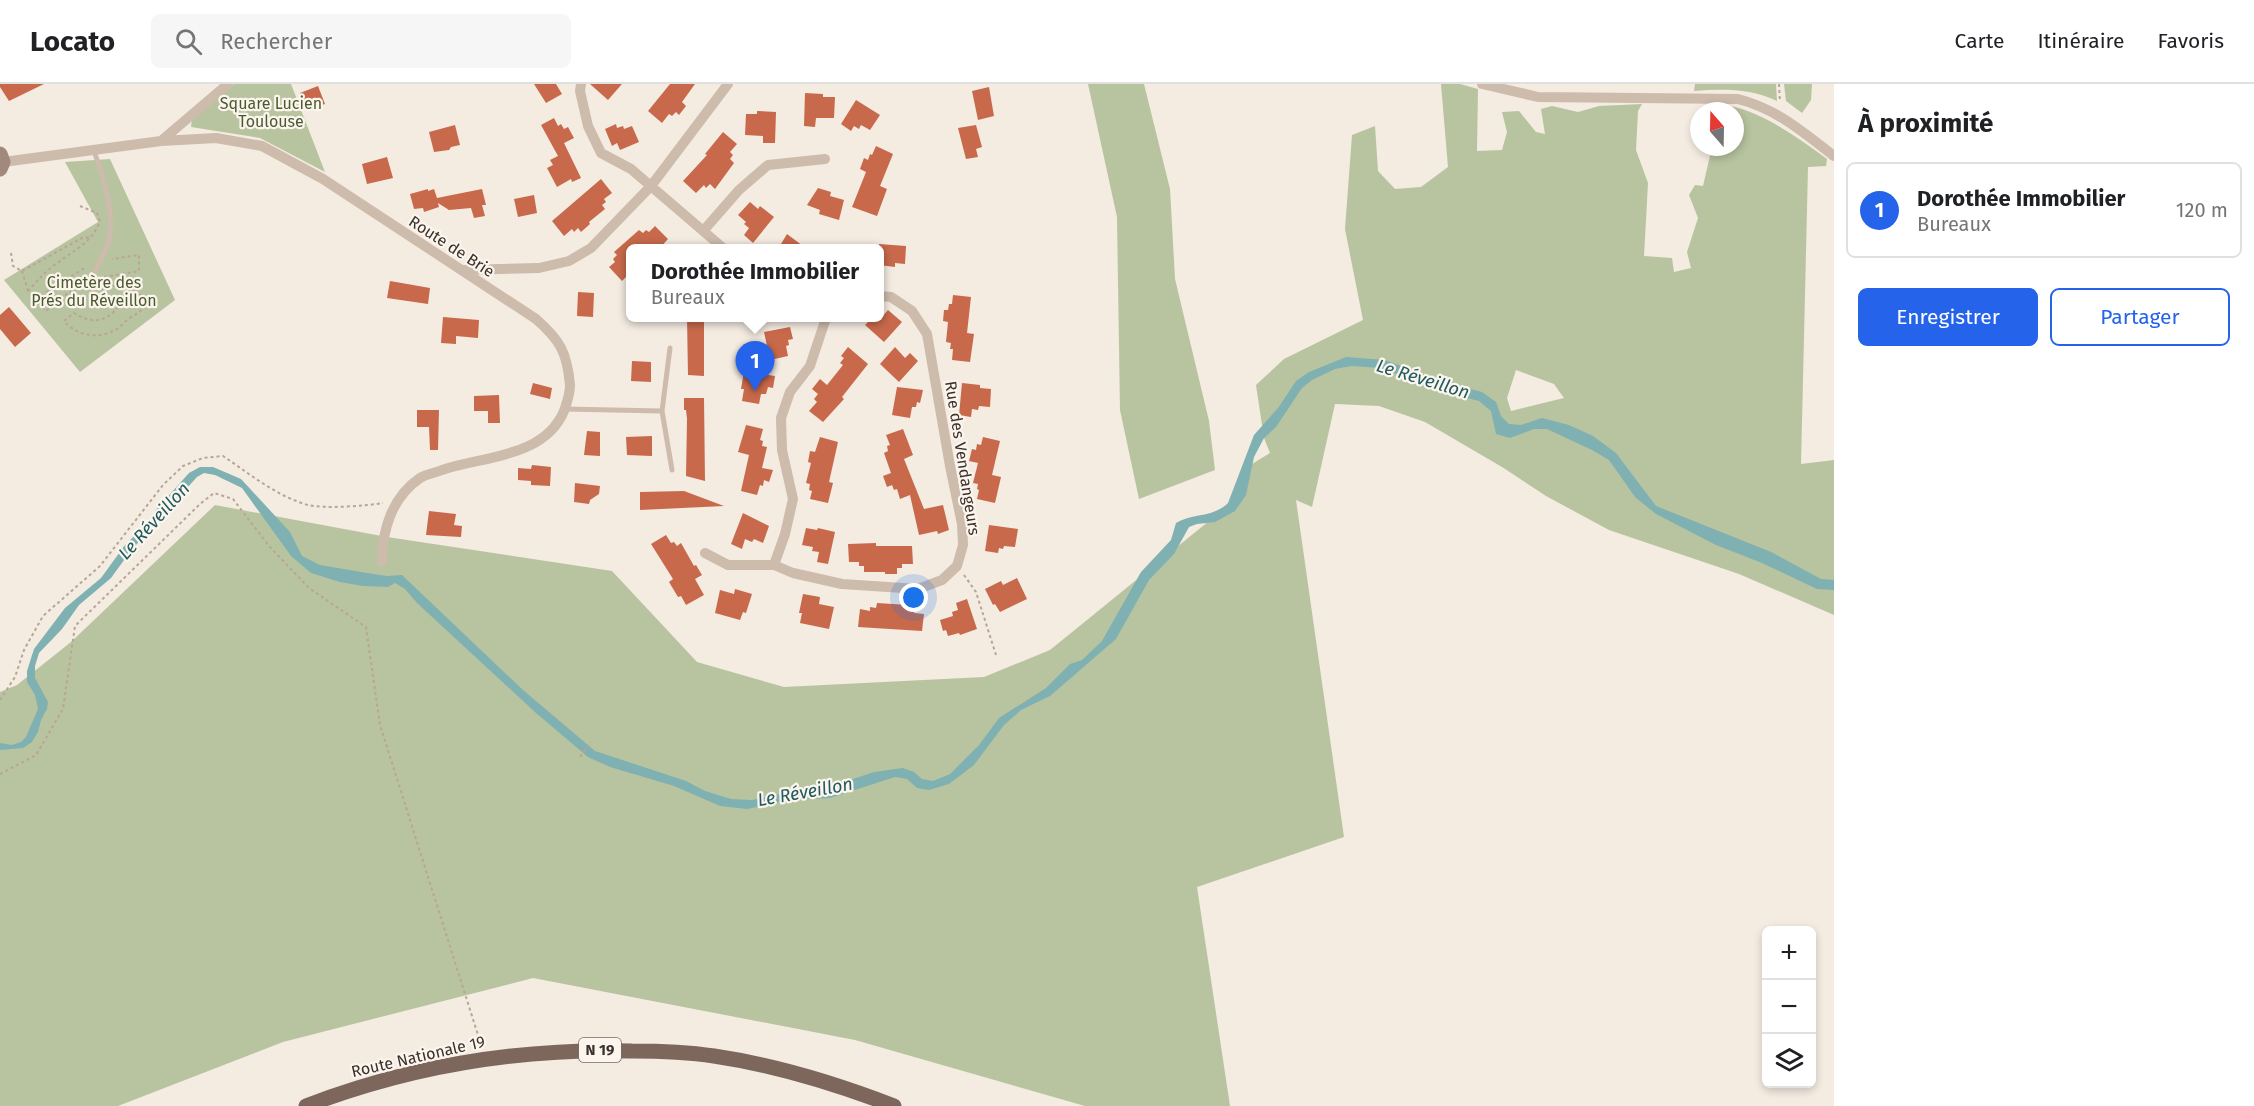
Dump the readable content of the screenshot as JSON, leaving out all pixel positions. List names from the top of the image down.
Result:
{
  "streets": {
    "main road": ["N 19", "Route Nationale 19"],
    "street": ["Route de Brie", "Rue des Vendangeurs"]
  },
  "water": ["Le Réveillon"],
  "parks": ["Square Lucien Toulouse", "Cimetère des Prés du Réveillon"],
  "north": "top",
  "page": {
    "header": "Locato",
    "search": "Rechercher",
    "nav": ["Carte", "Itinéraire", "Favoris"],
    "heading": "À proximité",
    "list": [
      {
        "mark": "1",
        "name": "Dorothée Immobilier",
        "note": "Bureaux",
        "value": "120 m"
      }
    ],
    "popup": ["Dorothée Immobilier", "Bureaux"],
    "buttons": ["Enregistrer", "Partager"],
    "pins": "1",
    "map_buttons": ["+", "−"]
  }
}
